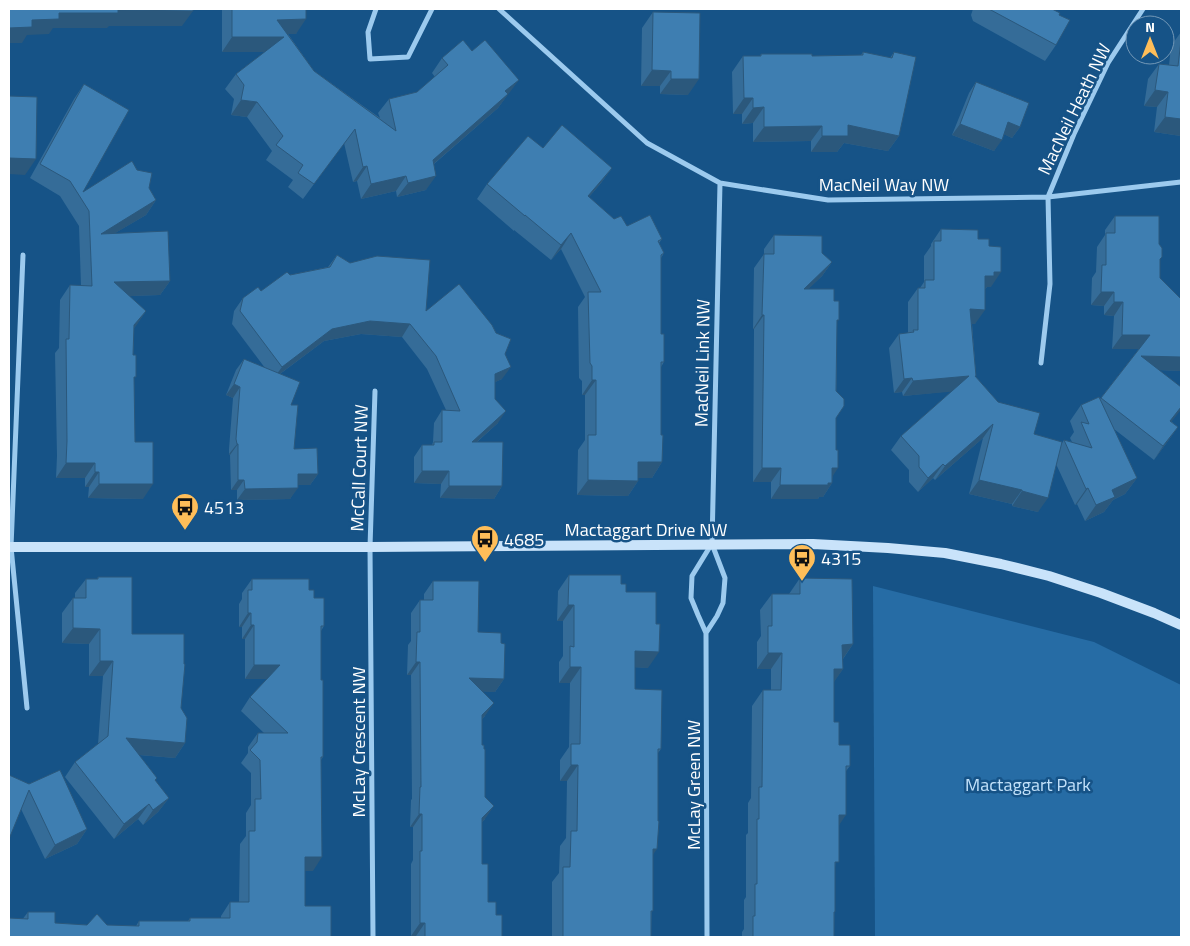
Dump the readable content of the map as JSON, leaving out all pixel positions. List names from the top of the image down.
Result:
{
  "streets": {
    "street": [
      "MacNeil Heath NW",
      "MacNeil Way NW",
      "MacNeil Link NW",
      "McCall Court NW",
      "Mactaggart Drive NW",
      "McLay Crescent NW",
      "McLay Green NW"
    ]
  },
  "crossings": [
    ["MacNeil Heath NW", "MacNeil Way NW"],
    ["MacNeil Way NW", "MacNeil Link NW"],
    ["MacNeil Link NW", "Mactaggart Drive NW"],
    ["MacNeil Link NW", "McLay Green NW"],
    ["McCall Court NW", "Mactaggart Drive NW"],
    ["McCall Court NW", "McLay Crescent NW"],
    ["Mactaggart Drive NW", "McLay Crescent NW"],
    ["Mactaggart Drive NW", "McLay Green NW"]
  ],
  "parks": ["Mactaggart Park"],
  "places": {
    "bus stop": ["4513", "4685", "4315"]
  },
  "north": "top"
}
